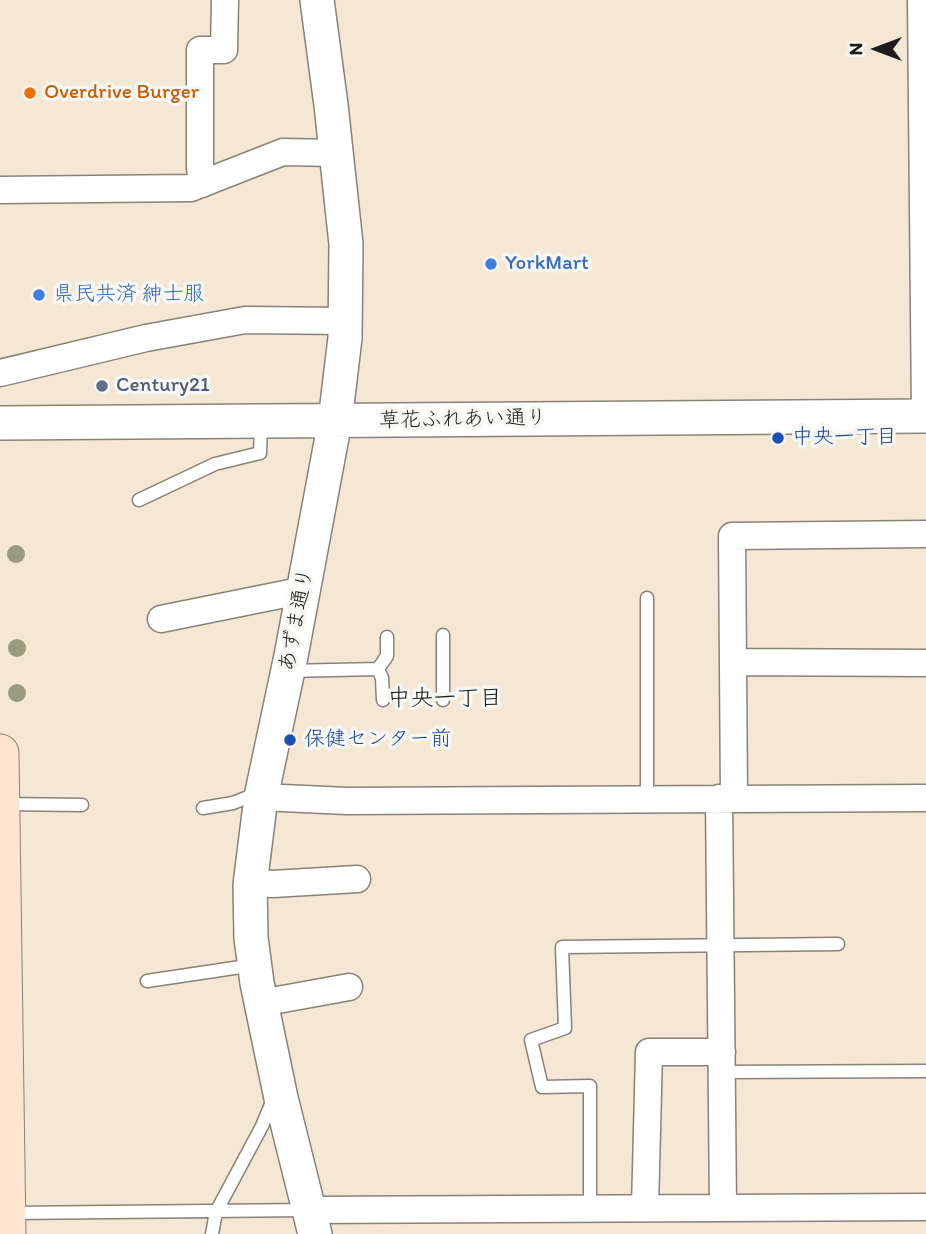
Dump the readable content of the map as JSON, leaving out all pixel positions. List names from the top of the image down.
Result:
{
  "streets": {
    "street": ["草花ふれあい通り", "あずま通り"]
  },
  "crossings": [
    ["草花ふれあい通り", "あずま通り"]
  ],
  "districts": ["中央一丁目"],
  "places": [
    "Overdrive Burger",
    "YorkMart",
    "県民共済 紳士服",
    "Century21",
    "中央一丁目",
    "保健センター前"
  ],
  "north": "left"
}
